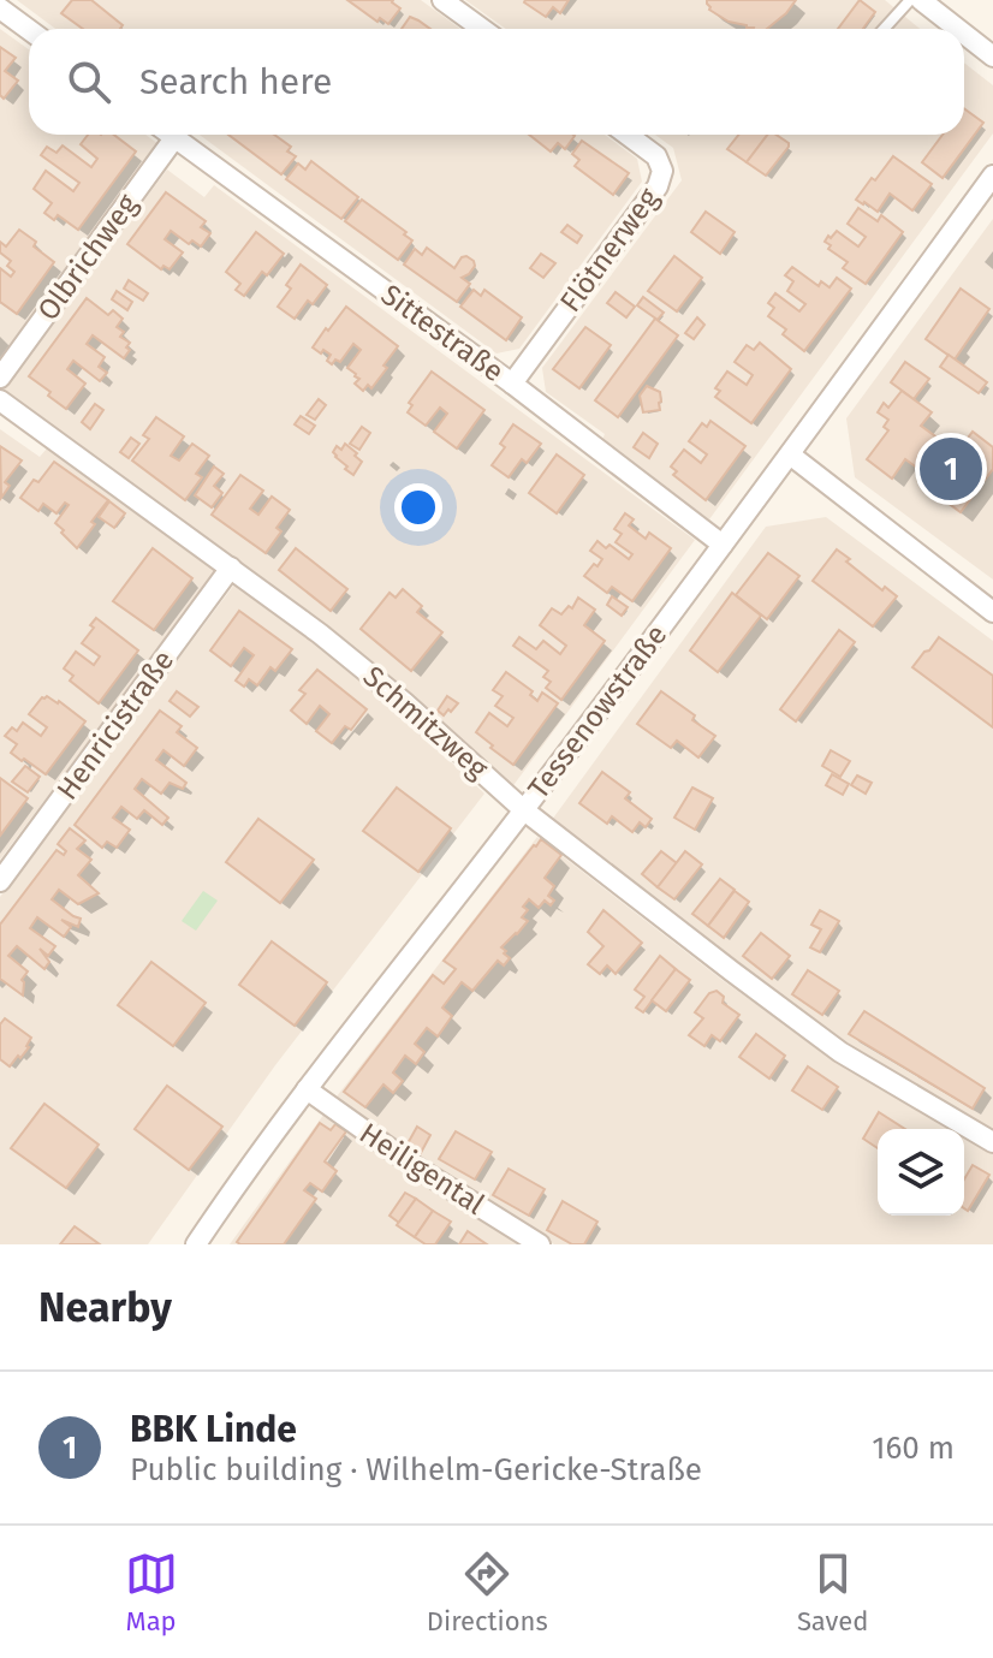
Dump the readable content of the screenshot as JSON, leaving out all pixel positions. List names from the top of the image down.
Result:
{
  "streets": {
    "street": [
      "Flötnerweg",
      "Olbrichweg",
      "Sittestraße",
      "Tessenowstraße",
      "Schmitzweg",
      "Henricistraße",
      "Heiligental"
    ]
  },
  "crossings": [
    ["Flötnerweg", "Sittestraße"],
    ["Olbrichweg", "Sittestraße"],
    ["Sittestraße", "Tessenowstraße"],
    ["Tessenowstraße", "Schmitzweg"],
    ["Tessenowstraße", "Heiligental"],
    ["Schmitzweg", "Henricistraße"]
  ],
  "page": {
    "search": "Search here",
    "pins": "1",
    "heading": "Nearby",
    "list": [
      {
        "mark": "1",
        "name": "BBK Linde",
        "note": "Public building · Wilhelm-Gericke-Straße",
        "value": "160 m"
      }
    ],
    "nav": ["Map", "Directions", "Saved"]
  }
}
